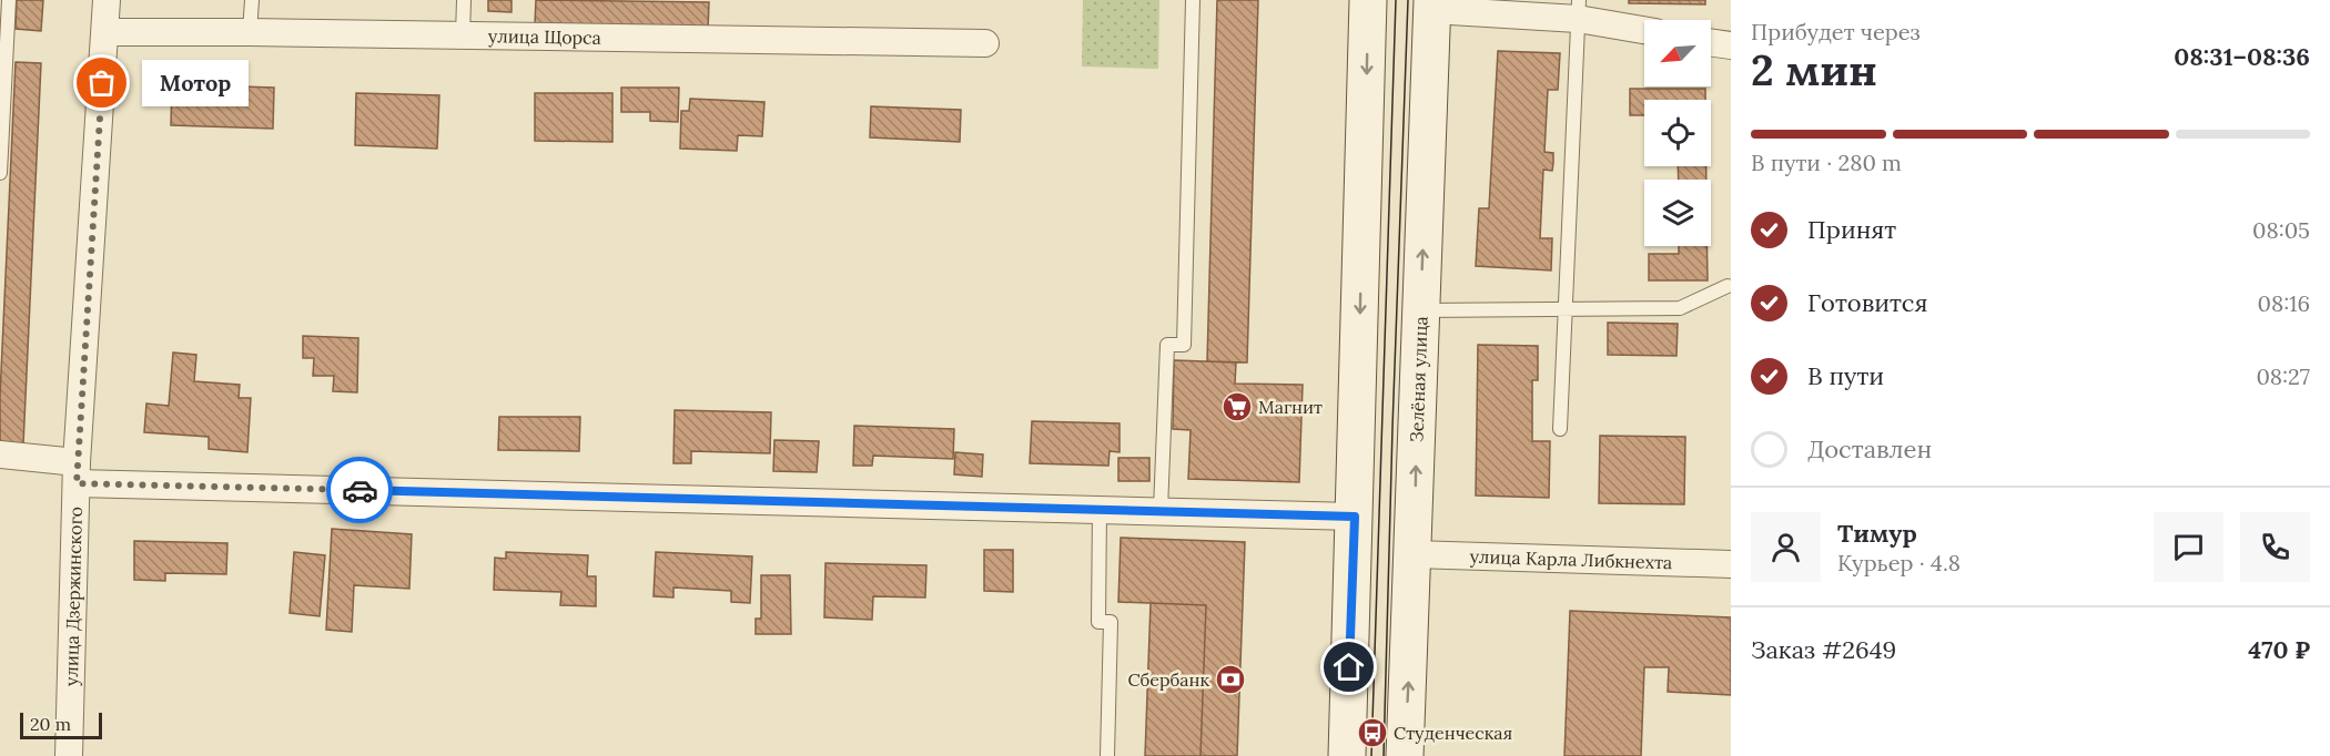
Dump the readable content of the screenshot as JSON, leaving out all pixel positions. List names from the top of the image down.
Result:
{
  "streets": {
    "street": [
      "улица Щорса",
      "Зелёная улица",
      "улица Карла Либкнехта",
      "улица Дзержинского"
    ]
  },
  "crossings": [
    ["улица Щорса", "улица Дзержинского"],
    ["Зелёная улица", "улица Карла Либкнехта"]
  ],
  "places": {
    "other": ["Мотор"],
    "supermarket": ["Магнит"],
    "bank": ["Сбербанк"],
    "bus stop": ["Студенческая"]
  },
  "scale_bar": "20 m",
  "north": "bottom left",
  "page": {
    "heading": ["2 мин", "Прибудет через", "08:31–08:36"],
    "panel": [
      "Тимур",
      "Курьер · 4.8",
      "Заказ #2649",
      "470 ₽"
    ],
    "bubble": "Мотор",
    "bar": "В пути · 280 m",
    "list": [
      ["Принят", "08:05"],
      ["Готовится", "08:16"],
      ["В пути", "08:27"],
      "Доставлен"
    ],
    "scale": "20 m"
  }
}
